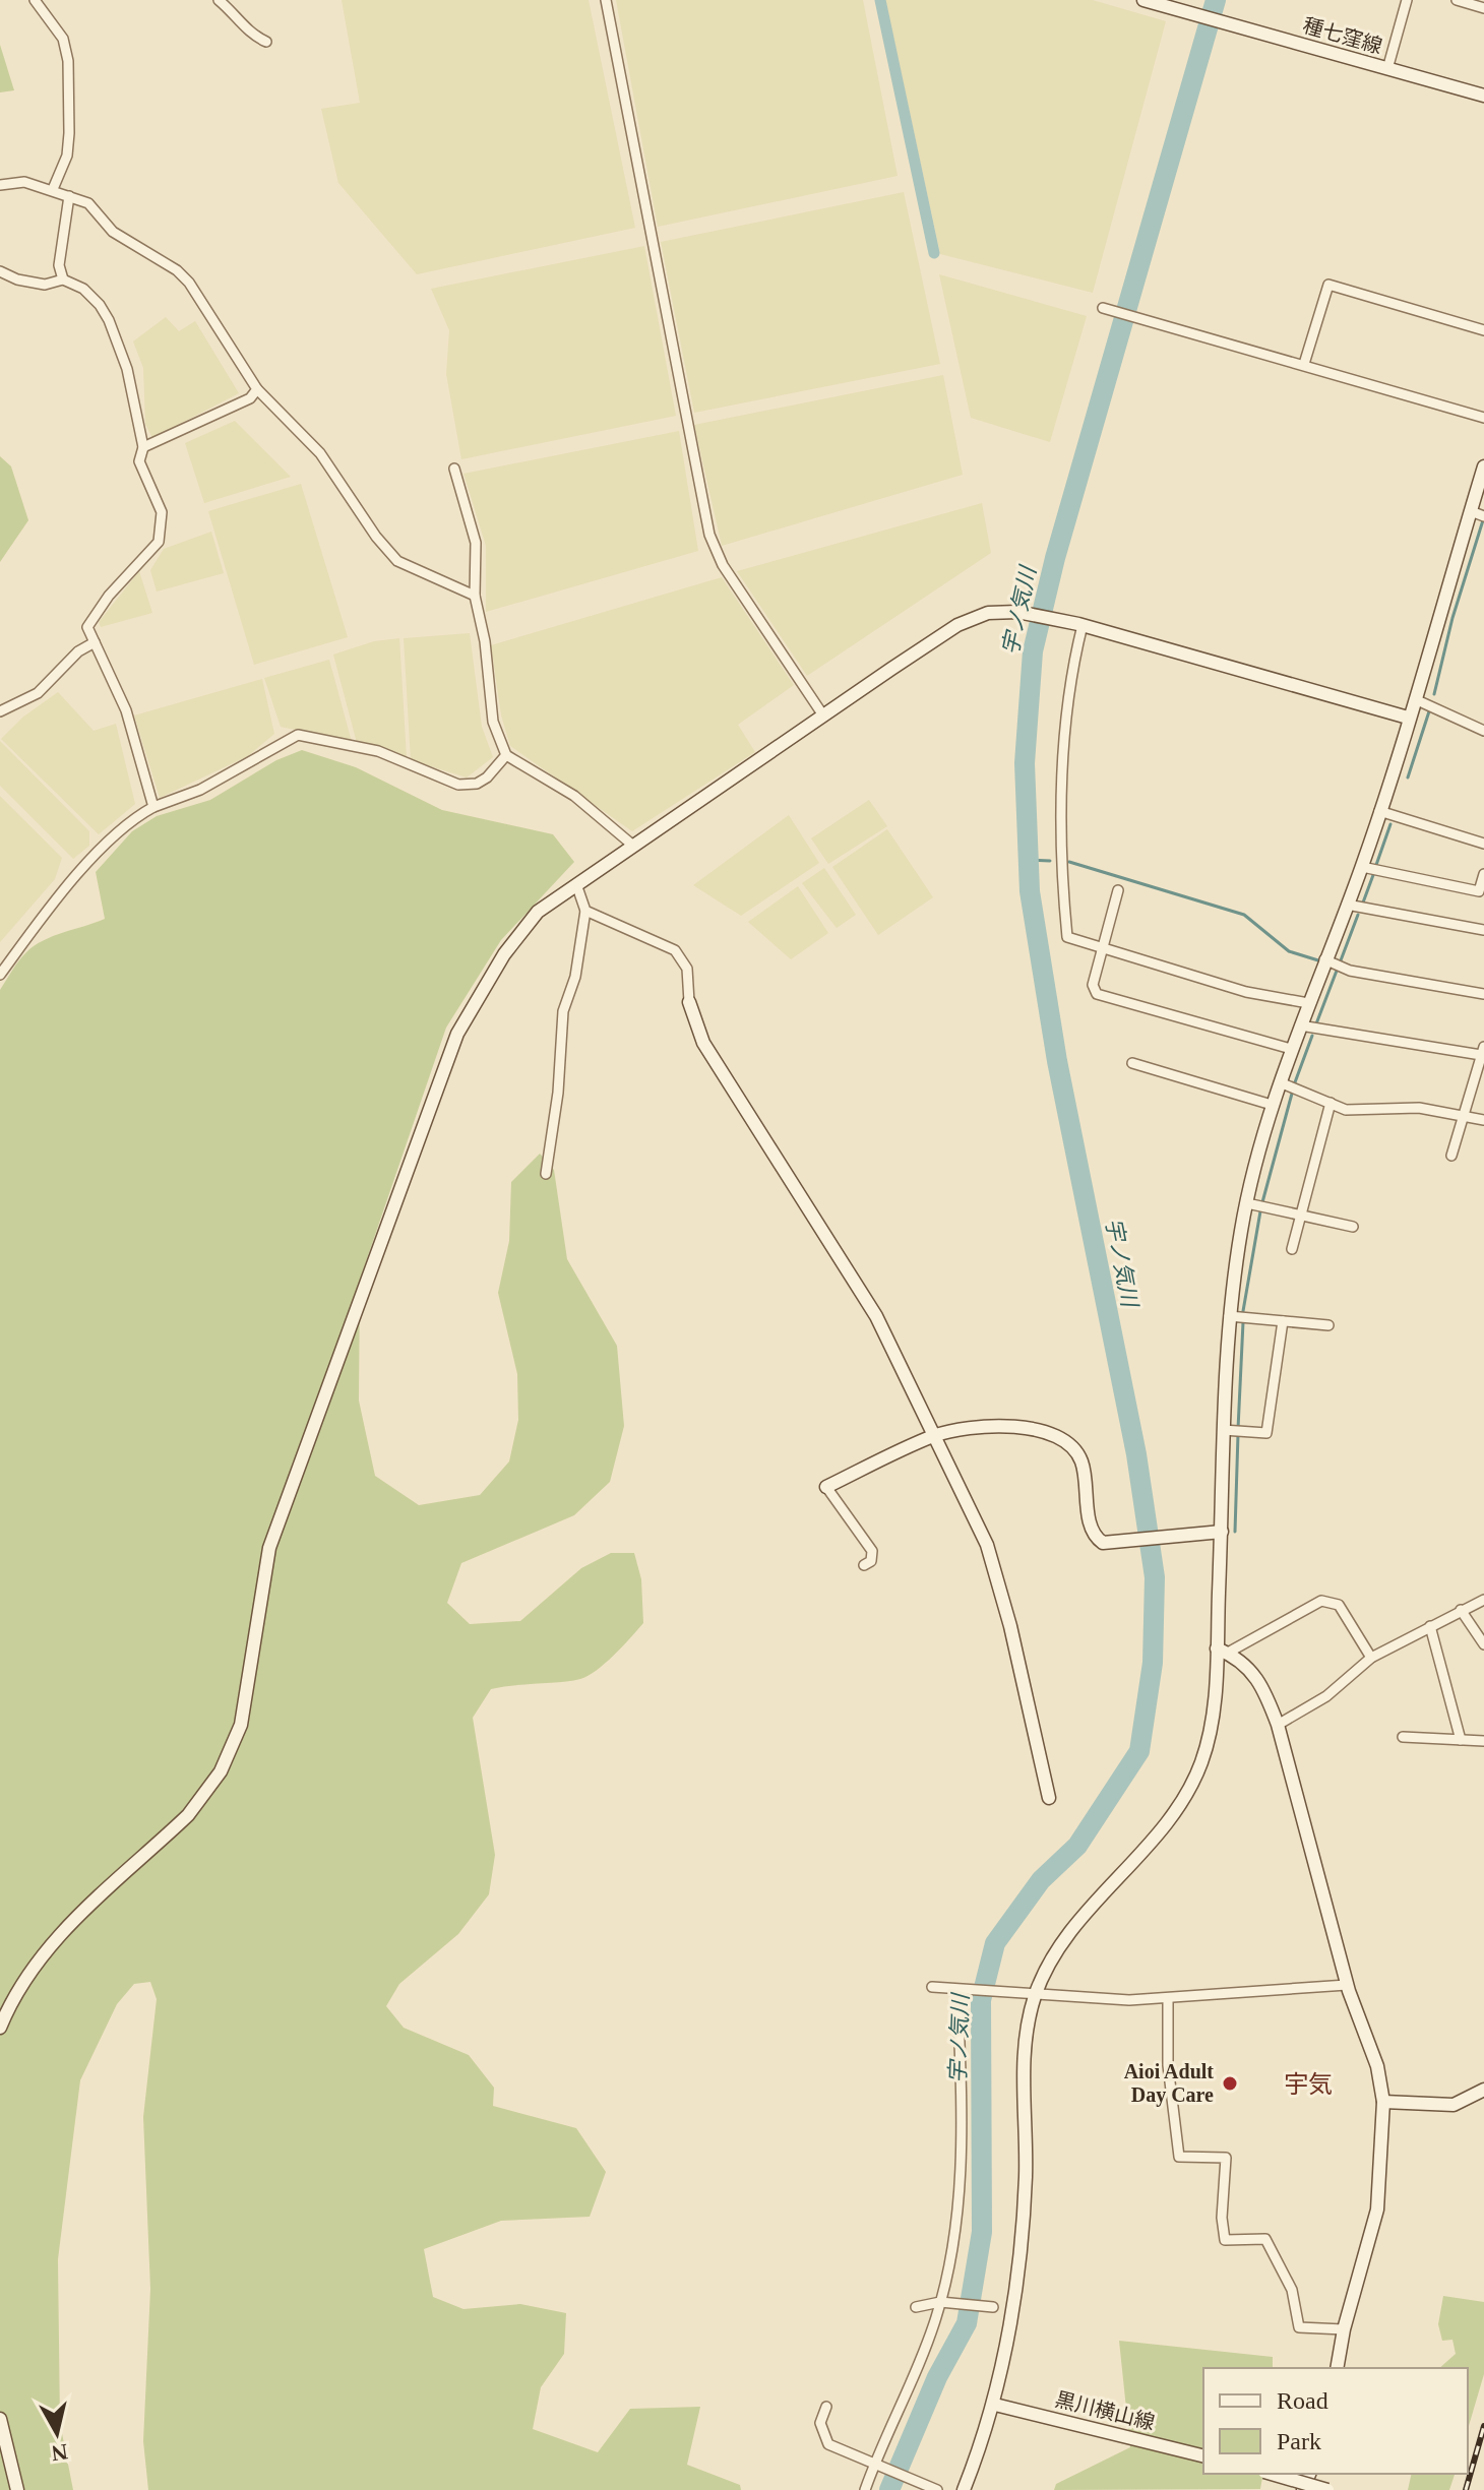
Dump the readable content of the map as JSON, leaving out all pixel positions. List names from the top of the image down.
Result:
{
  "streets": {
    "street": ["種七窪線", "黒川横山線"]
  },
  "districts": ["宇気"],
  "water": ["宇ノ気川"],
  "places": ["Aioi Adult Day Care"],
  "legend": ["Road", "Park"],
  "north": "bottom"
}
